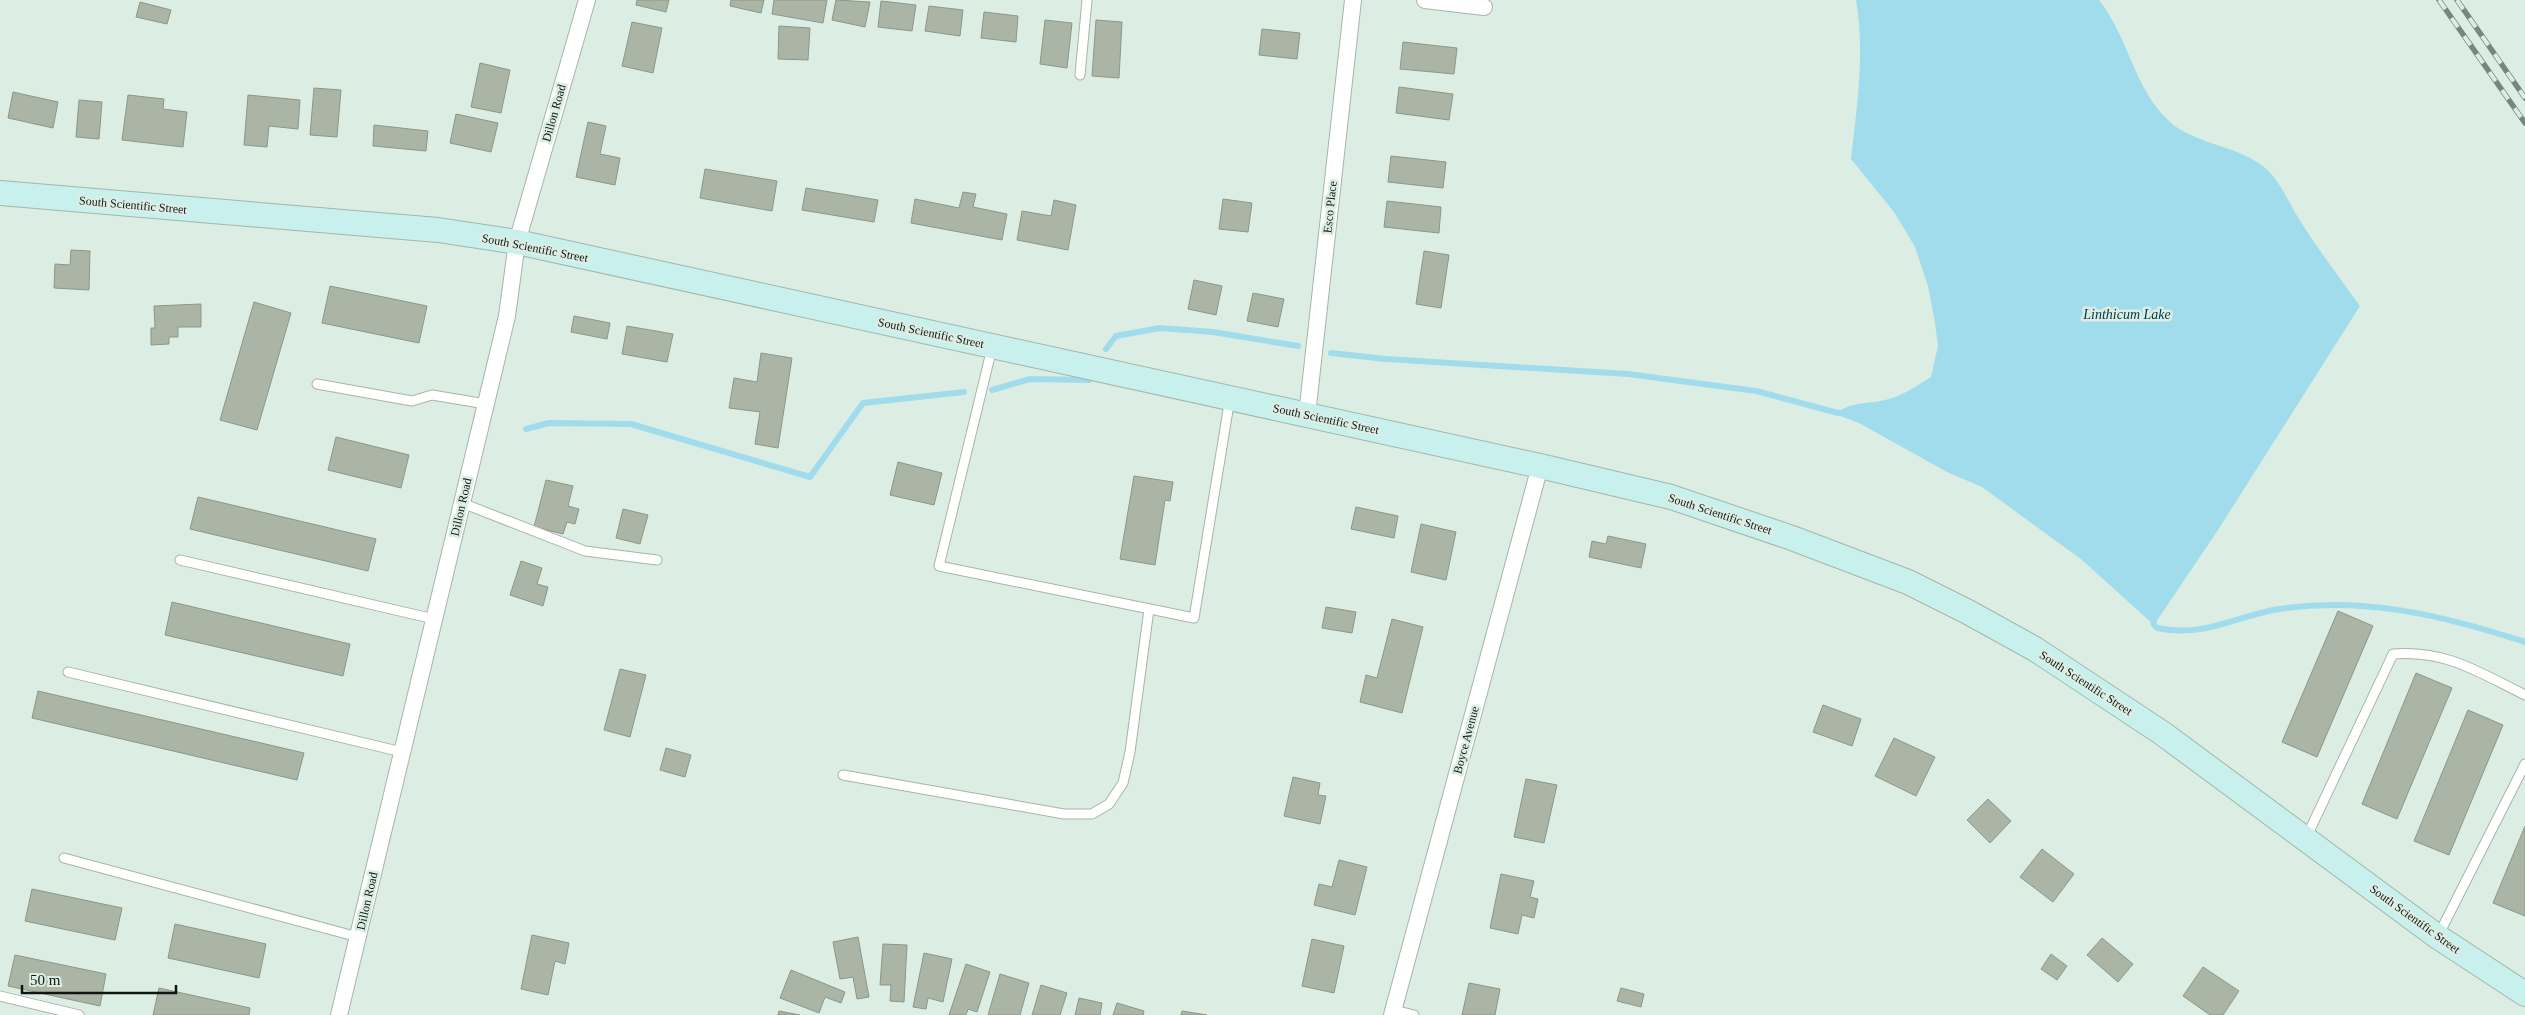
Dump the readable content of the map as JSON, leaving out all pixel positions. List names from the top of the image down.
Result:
{
  "streets": {
    "street": [
      "Dillon Road",
      "South Scientific Street",
      "Esco Place",
      "Boyce Avenue"
    ]
  },
  "crossings": [
    ["Dillon Road", "South Scientific Street"],
    ["South Scientific Street", "Esco Place"],
    ["South Scientific Street", "Boyce Avenue"]
  ],
  "water": ["Linthicum Lake"],
  "scale_bar": "50 m"
}
